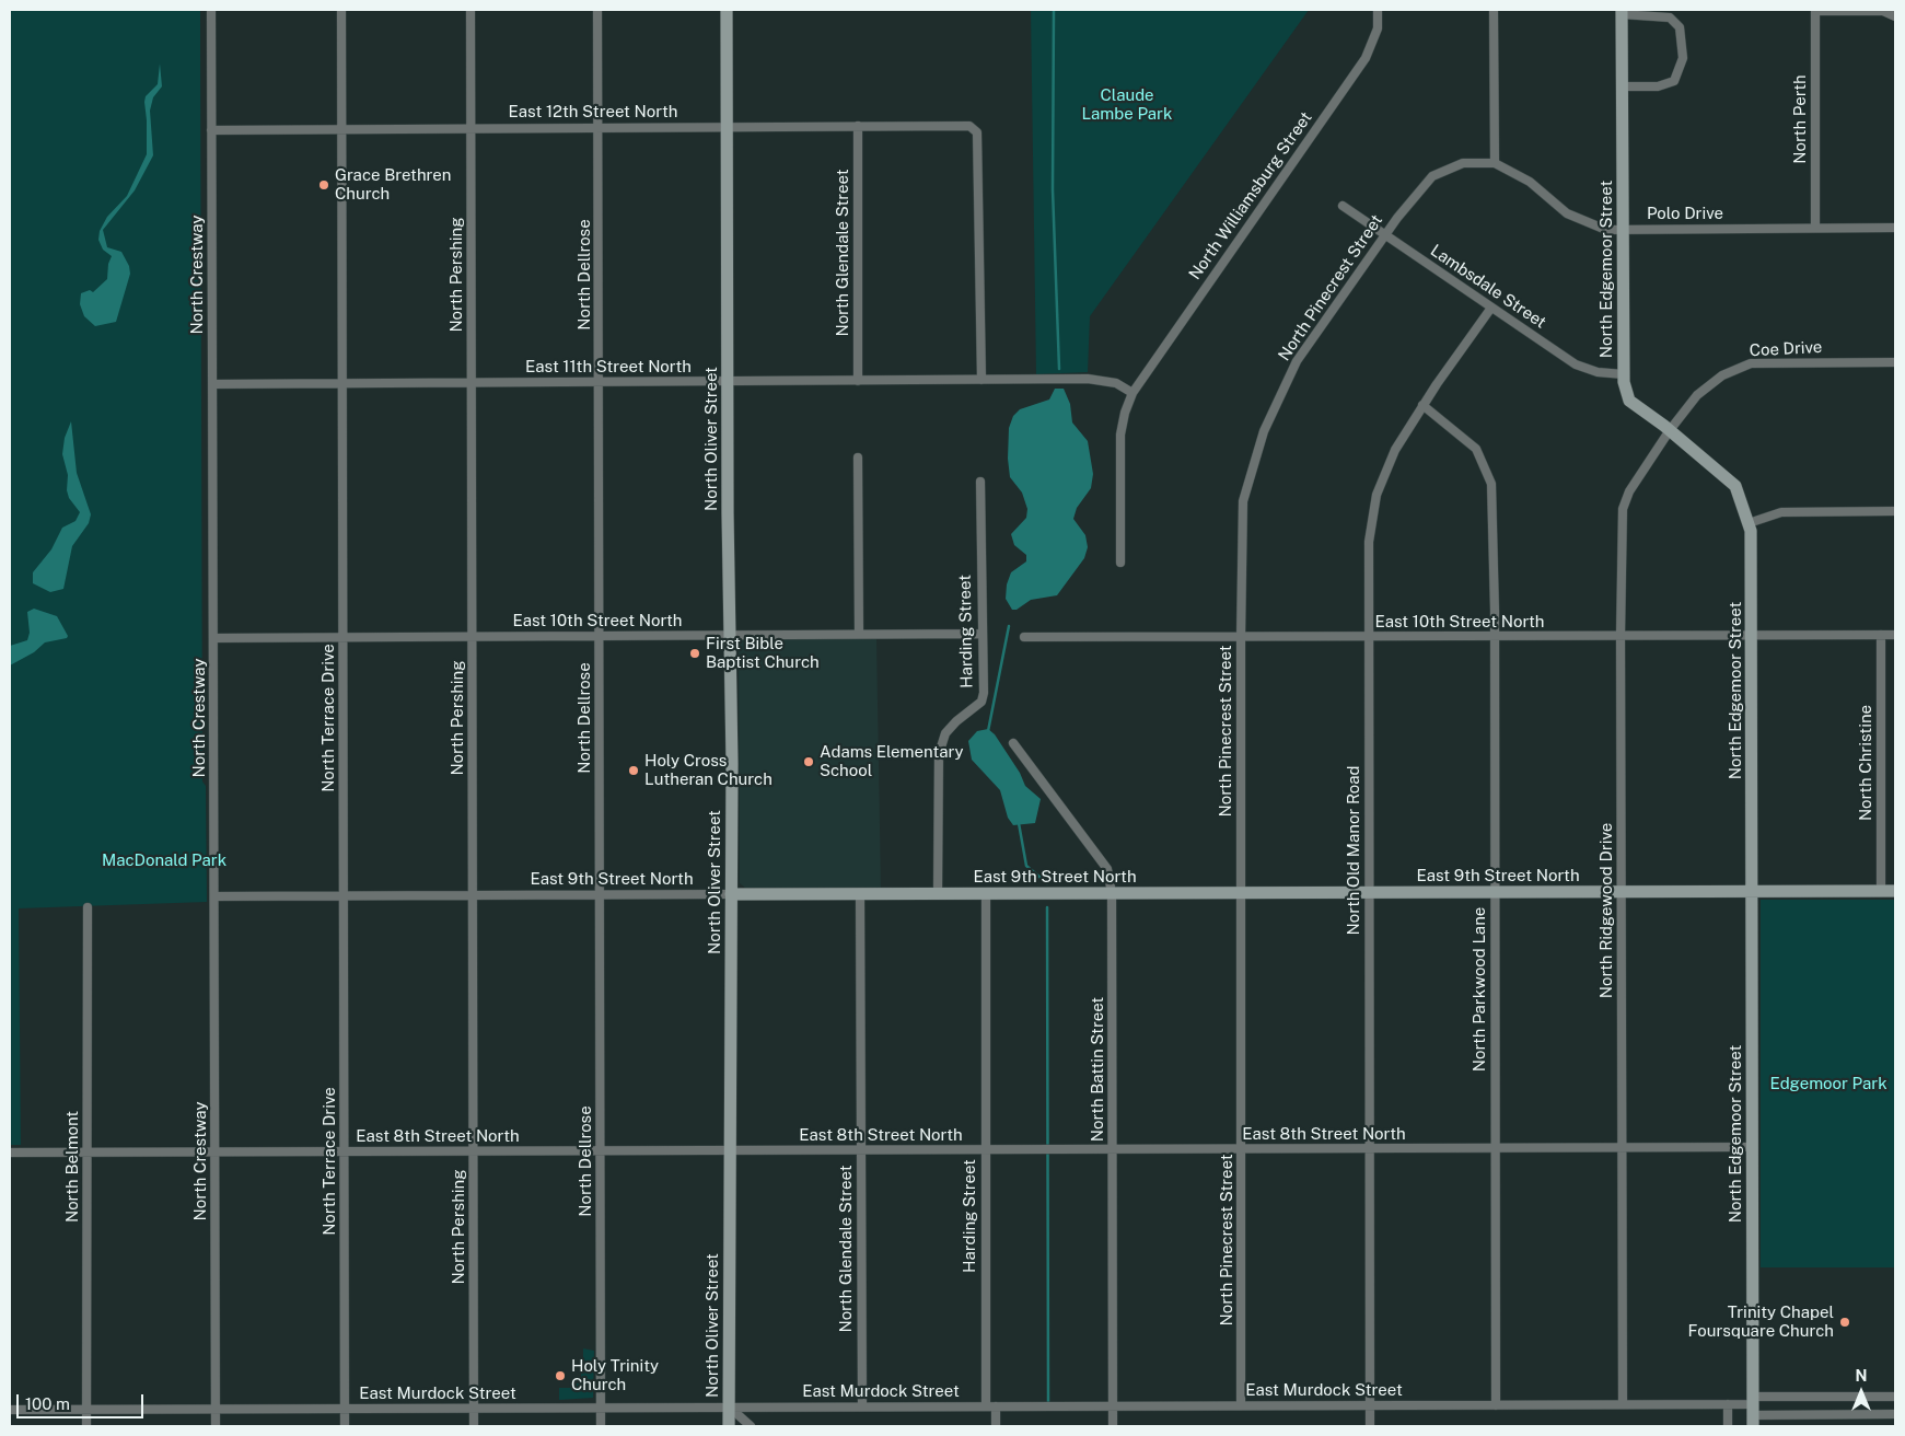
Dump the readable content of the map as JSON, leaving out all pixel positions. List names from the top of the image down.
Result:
{
  "streets": {
    "street": [
      "East 12th Street North",
      "North Perth",
      "North Williamsburg Street",
      "Polo Drive",
      "North Glendale Street",
      "North Edgemoor Street",
      "North Crestway",
      "North Pershing",
      "North Dellrose",
      "Lambsdale Street",
      "North Pinecrest Street",
      "Coe Drive",
      "East 11th Street North",
      "North Oliver Street",
      "East 10th Street North",
      "Harding Street",
      "North Terrace Drive",
      "North Christine",
      "North Old Manor Road",
      "East 9th Street North",
      "North Ridgewood Drive",
      "North Parkwood Lane",
      "North Battin Street",
      "East 8th Street North",
      "North Belmont",
      "East Murdock Street"
    ]
  },
  "crossings": [
    ["East 12th Street North", "North Glendale Street"],
    ["East 12th Street North", "North Crestway"],
    ["East 12th Street North", "North Pershing"],
    ["East 12th Street North", "North Dellrose"],
    ["East 12th Street North", "East 11th Street North"],
    ["East 12th Street North", "North Oliver Street"],
    ["East 12th Street North", "North Terrace Drive"],
    ["North Perth", "Polo Drive"],
    ["North Williamsburg Street", "East 11th Street North"],
    ["Polo Drive", "North Edgemoor Street"],
    ["Polo Drive", "North Pinecrest Street"],
    ["North Glendale Street", "East 11th Street North"],
    ["North Glendale Street", "East 9th Street North"],
    ["North Glendale Street", "East 8th Street North"],
    ["North Glendale Street", "East Murdock Street"],
    ["North Edgemoor Street", "Lambsdale Street"],
    ["North Edgemoor Street", "Coe Drive"],
    ["North Edgemoor Street", "East 10th Street North"],
    ["North Edgemoor Street", "East 9th Street North"],
    ["North Edgemoor Street", "North Ridgewood Drive"],
    ["North Edgemoor Street", "East 8th Street North"],
    ["North Edgemoor Street", "East Murdock Street"],
    ["North Crestway", "East 11th Street North"],
    ["North Crestway", "East 10th Street North"],
    ["North Crestway", "East 9th Street North"],
    ["North Crestway", "East 8th Street North"],
    ["North Crestway", "East Murdock Street"],
    ["North Pershing", "East 11th Street North"],
    ["North Pershing", "East 10th Street North"],
    ["North Pershing", "East 9th Street North"],
    ["North Pershing", "East 8th Street North"],
    ["North Pershing", "East Murdock Street"],
    ["North Dellrose", "East 11th Street North"],
    ["North Dellrose", "East 10th Street North"],
    ["North Dellrose", "East 9th Street North"],
    ["North Dellrose", "East 8th Street North"],
    ["North Dellrose", "East Murdock Street"],
    ["Lambsdale Street", "North Pinecrest Street"],
    ["Lambsdale Street", "North Old Manor Road"],
    ["North Pinecrest Street", "East 10th Street North"],
    ["North Pinecrest Street", "East 9th Street North"],
    ["North Pinecrest Street", "East 8th Street North"],
    ["North Pinecrest Street", "East Murdock Street"],
    ["Coe Drive", "North Ridgewood Drive"],
    ["East 11th Street North", "North Oliver Street"],
    ["East 11th Street North", "North Terrace Drive"],
    ["North Oliver Street", "East 10th Street North"],
    ["North Oliver Street", "East 9th Street North"],
    ["North Oliver Street", "East 8th Street North"],
    ["North Oliver Street", "East Murdock Street"],
    ["East 10th Street North", "Harding Street"],
    ["East 10th Street North", "North Terrace Drive"],
    ["East 10th Street North", "North Christine"],
    ["East 10th Street North", "North Old Manor Road"],
    ["East 10th Street North", "North Ridgewood Drive"],
    ["East 10th Street North", "North Parkwood Lane"],
    ["Harding Street", "East 9th Street North"],
    ["Harding Street", "East 8th Street North"],
    ["Harding Street", "East Murdock Street"],
    ["North Terrace Drive", "East 9th Street North"],
    ["North Terrace Drive", "East 8th Street North"],
    ["North Terrace Drive", "East Murdock Street"],
    ["North Christine", "East 9th Street North"],
    ["North Old Manor Road", "East 9th Street North"],
    ["North Old Manor Road", "North Parkwood Lane"],
    ["North Old Manor Road", "East 8th Street North"],
    ["North Old Manor Road", "East Murdock Street"],
    ["East 9th Street North", "North Ridgewood Drive"],
    ["East 9th Street North", "North Parkwood Lane"],
    ["East 9th Street North", "North Battin Street"],
    ["North Ridgewood Drive", "East 8th Street North"],
    ["North Ridgewood Drive", "East Murdock Street"],
    ["North Parkwood Lane", "East 8th Street North"],
    ["North Parkwood Lane", "East Murdock Street"],
    ["North Battin Street", "East 8th Street North"],
    ["North Battin Street", "East Murdock Street"],
    ["East 8th Street North", "North Belmont"],
    ["North Belmont", "East Murdock Street"]
  ],
  "parks": ["Claude Lambe Park", "MacDonald Park", "Edgemoor Park"],
  "places": [
    "Grace Brethren Church",
    "First Bible Baptist Church",
    "Adams Elementary School",
    "Holy Cross Lutheran Church",
    "Trinity Chapel Foursquare Church",
    "Holy Trinity Church"
  ],
  "scale_bar": "100 m",
  "north": "top"
}
